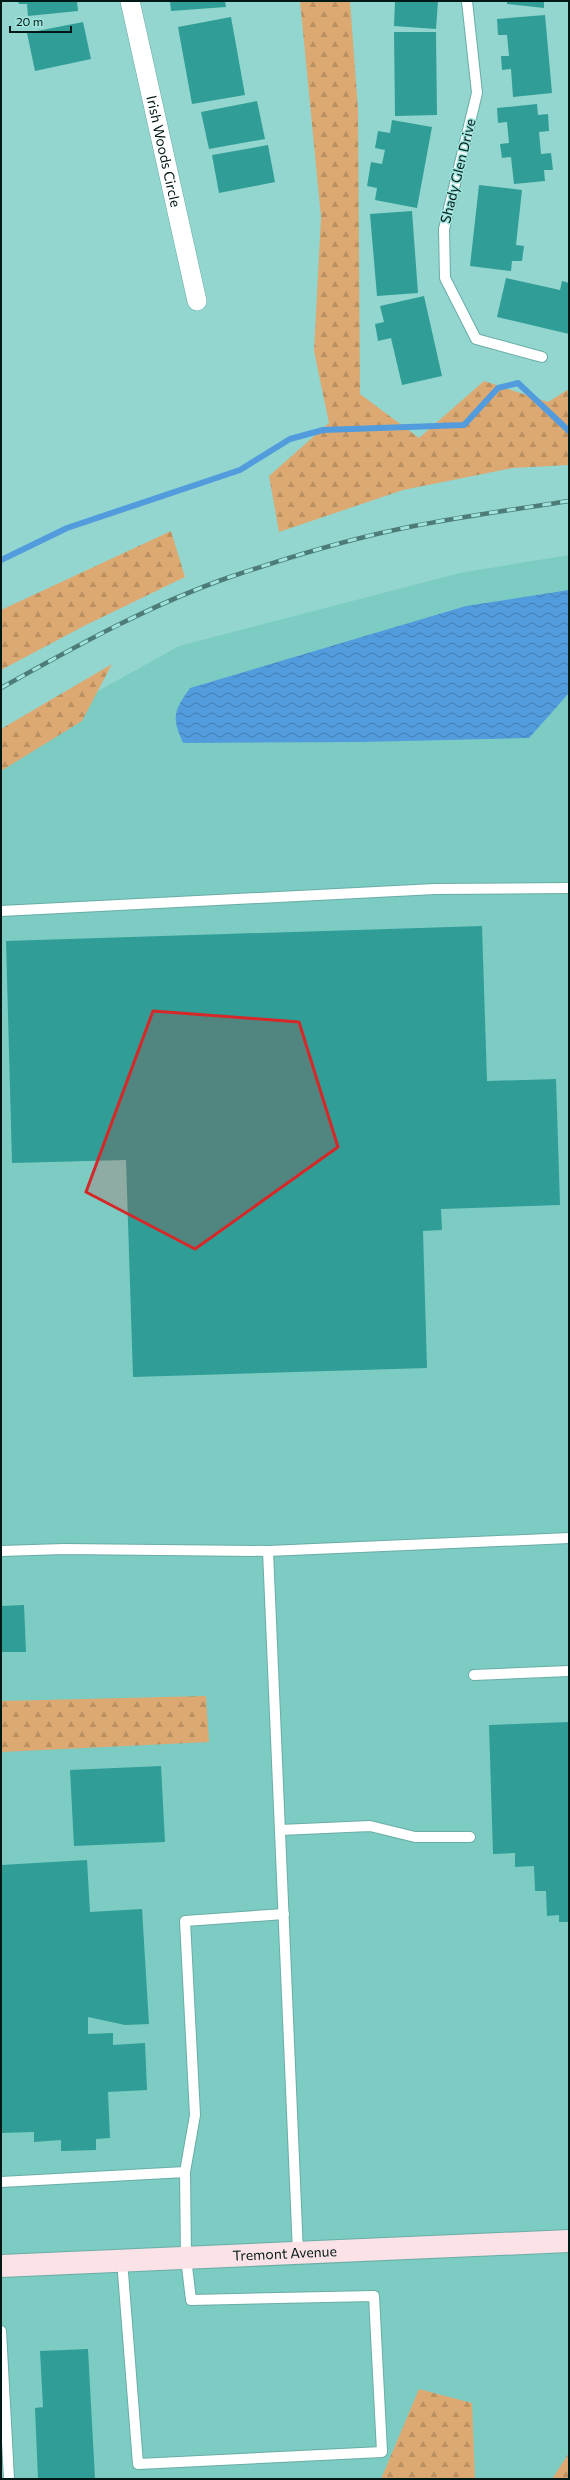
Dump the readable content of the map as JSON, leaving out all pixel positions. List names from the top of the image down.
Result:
{
  "streets": {
    "street": ["Irish Woods Circle", "Tremont Avenue"],
    "lane": ["Shady Glen Drive"]
  },
  "scale_bar": "20 m"
}
